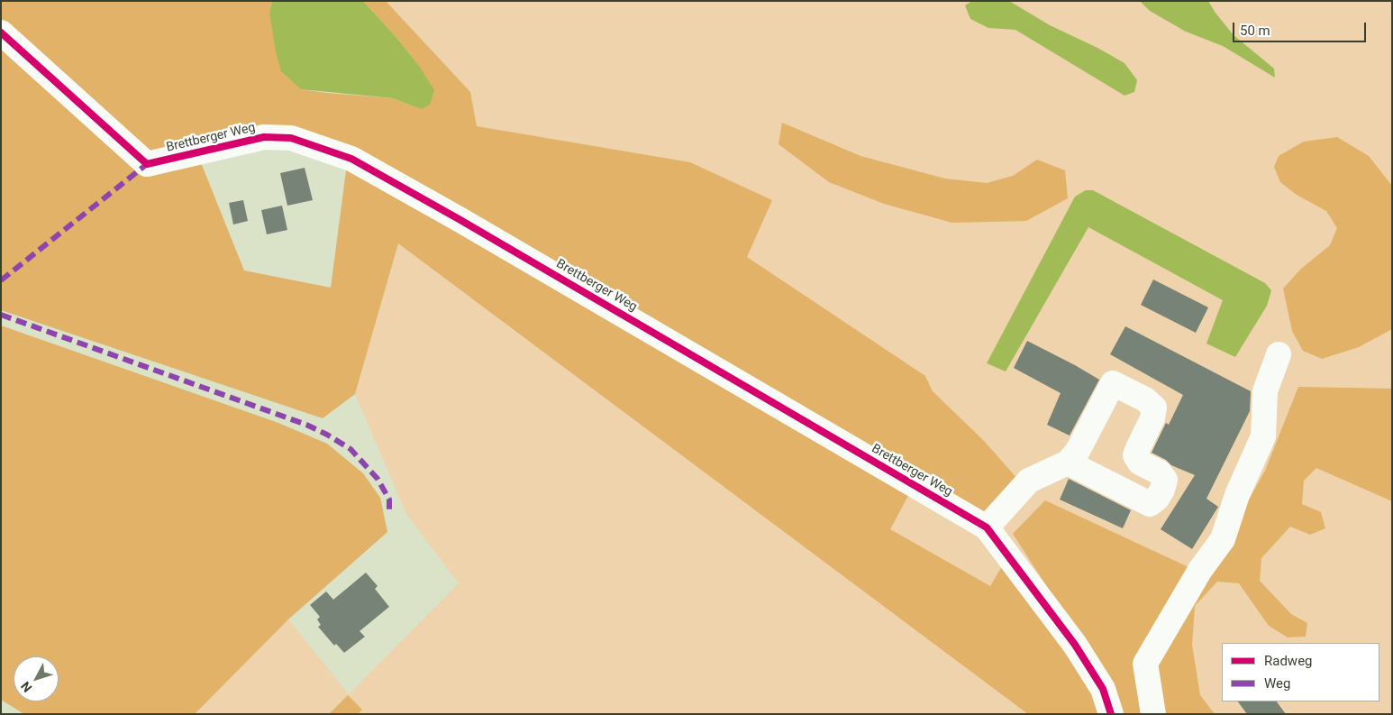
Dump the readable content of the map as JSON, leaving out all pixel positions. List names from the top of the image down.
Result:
{
  "streets": {
    "street": ["Brettberger Weg"]
  },
  "legend": ["Radweg", "Weg"],
  "scale_bar": "50 m",
  "north": "bottom left"
}
